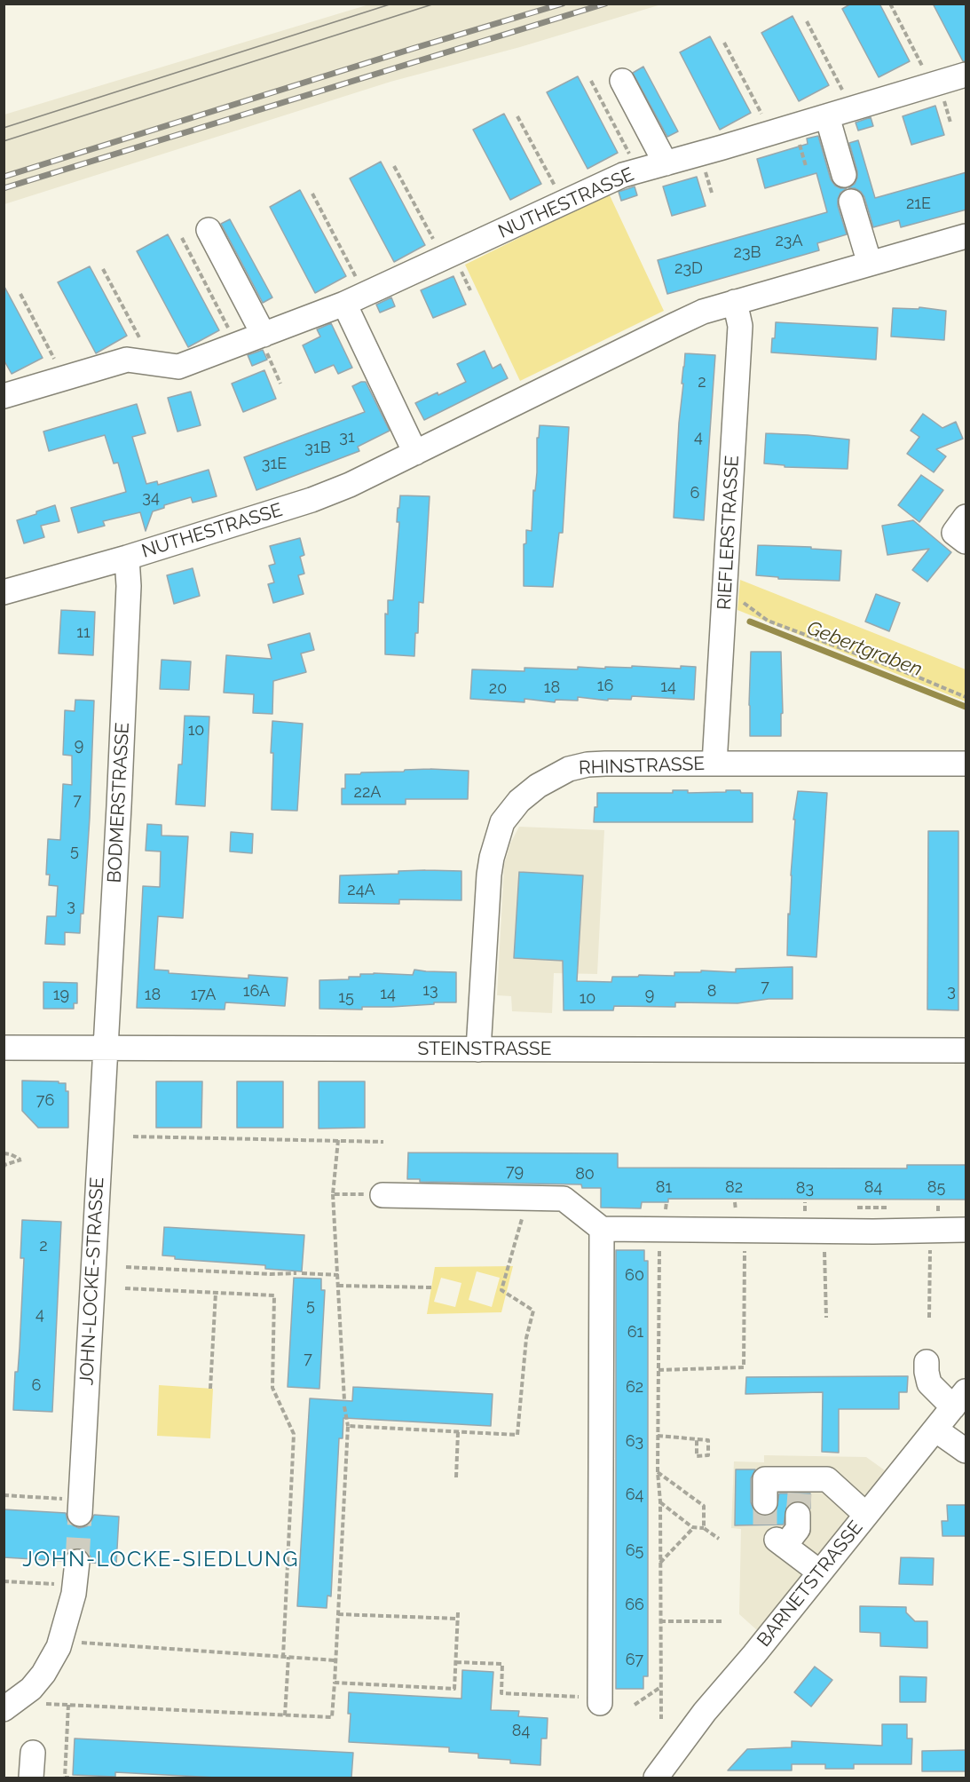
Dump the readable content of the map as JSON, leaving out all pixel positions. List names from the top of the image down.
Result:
{
  "streets": {
    "street": [
      "NUTHESTRASSE",
      "RIEFLERSTRASSE",
      "RHINSTRASSE",
      "BODMERSTRASSE",
      "STEINSTRASSE",
      "JOHN-LOCKE-STRASSE",
      "BARNETSTRASSE"
    ]
  },
  "crossings": [
    ["NUTHESTRASSE", "RIEFLERSTRASSE"],
    ["NUTHESTRASSE", "BODMERSTRASSE"],
    ["RIEFLERSTRASSE", "RHINSTRASSE"],
    ["RHINSTRASSE", "STEINSTRASSE"],
    ["BODMERSTRASSE", "STEINSTRASSE"],
    ["BODMERSTRASSE", "JOHN-LOCKE-STRASSE"],
    ["STEINSTRASSE", "JOHN-LOCKE-STRASSE"]
  ],
  "districts": ["JOHN-LOCKE-SIEDLUNG"],
  "water": ["Gebertgraben"],
  "house_numbers": [
    "21E",
    "23A",
    "23B",
    "23D",
    "2",
    "31",
    "4",
    "31B",
    "31E",
    "6",
    "34",
    "11",
    "16",
    "14",
    "18",
    "20",
    "10",
    "9",
    "22A",
    "7",
    "5",
    "24A",
    "3",
    "7",
    "13",
    "16A",
    "8",
    "3",
    "14",
    "19",
    "18",
    "17A",
    "9",
    "15",
    "10",
    "76",
    "79",
    "80",
    "81",
    "82",
    "84",
    "85",
    "83",
    "2",
    "60",
    "5",
    "4",
    "61",
    "7",
    "6",
    "62",
    "63",
    "64",
    "65",
    "66",
    "67",
    "84"
  ]
}
